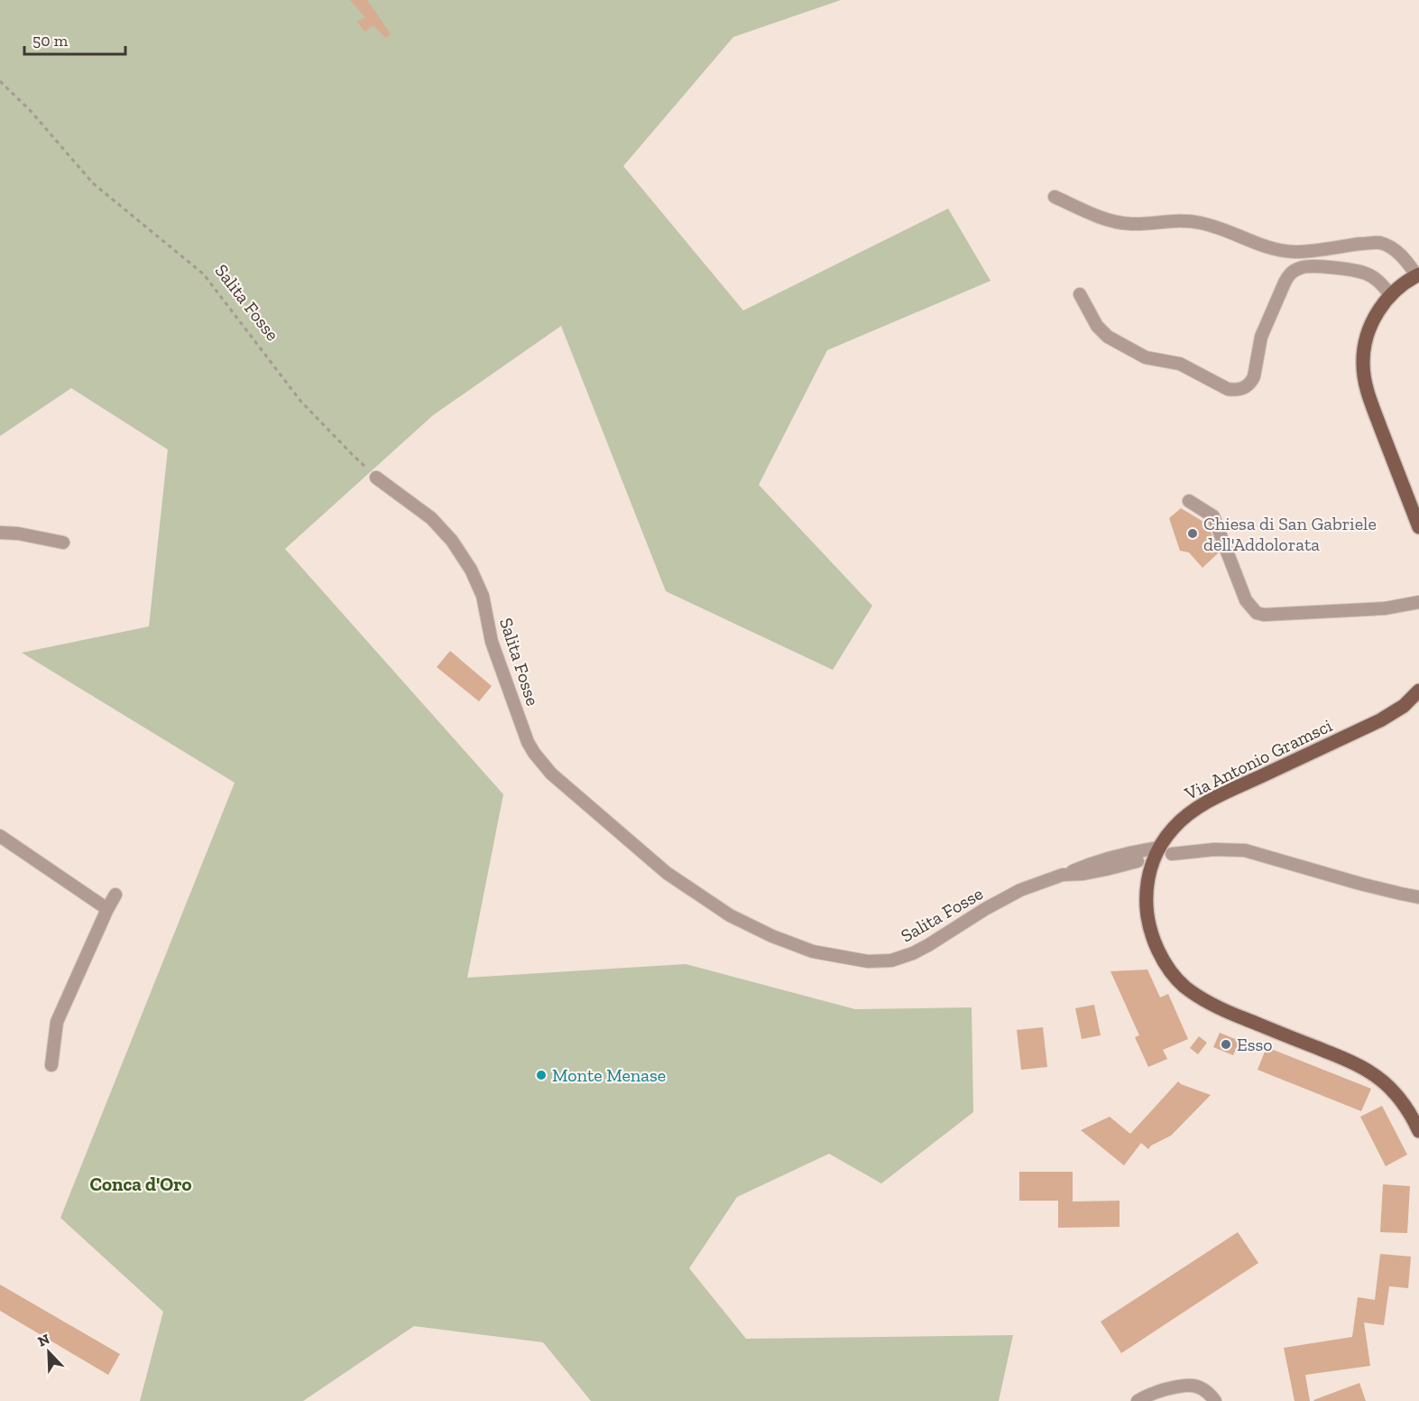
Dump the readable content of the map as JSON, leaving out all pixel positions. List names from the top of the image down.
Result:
{
  "streets": {
    "main road": ["Via Antonio Gramsci"],
    "street": ["Salita Fosse"]
  },
  "districts": ["Conca d'Oro"],
  "places": ["Chiesa di San Gabriele dell'Addolorata", "Esso", "Monte Menase"],
  "scale_bar": "50 m",
  "north": "top left"
}
